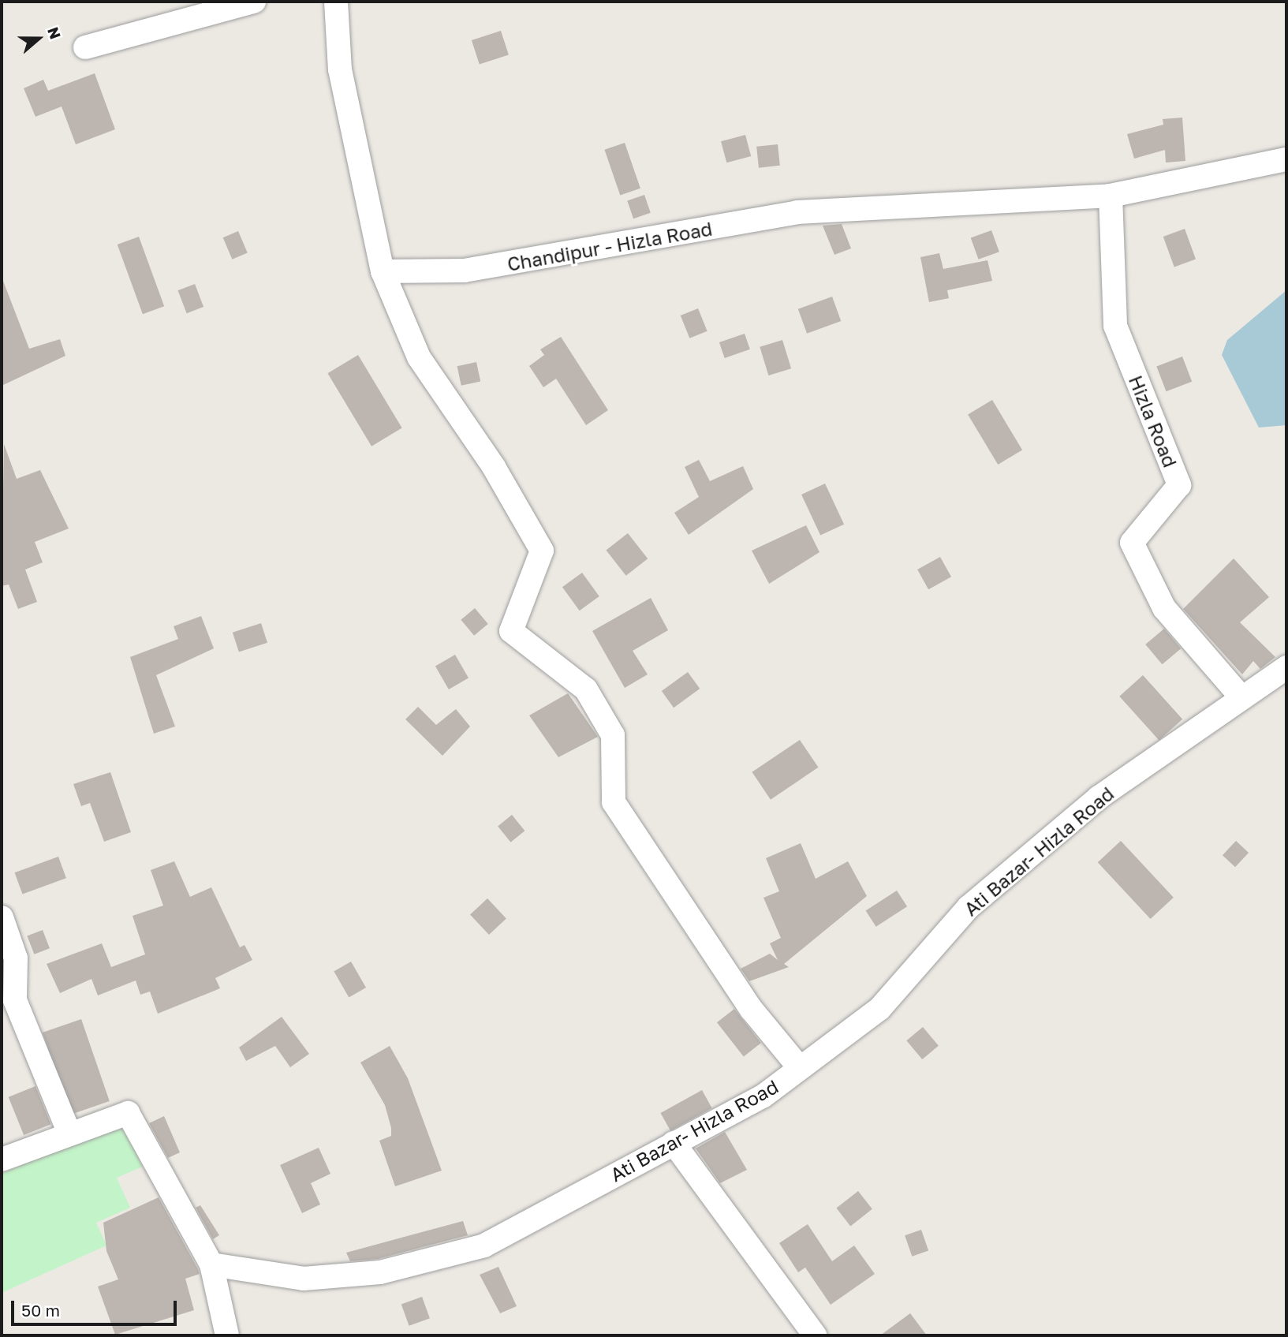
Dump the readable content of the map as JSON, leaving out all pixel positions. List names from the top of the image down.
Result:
{
  "streets": {
    "street": ["Chandipur - Hizla Road", "Hizla Road", "Ati Bazar- Hizla Road"]
  },
  "crossings": [
    ["Chandipur - Hizla Road", "Hizla Road"],
    ["Hizla Road", "Ati Bazar- Hizla Road"]
  ],
  "scale_bar": "50 m",
  "north": "right"
}
